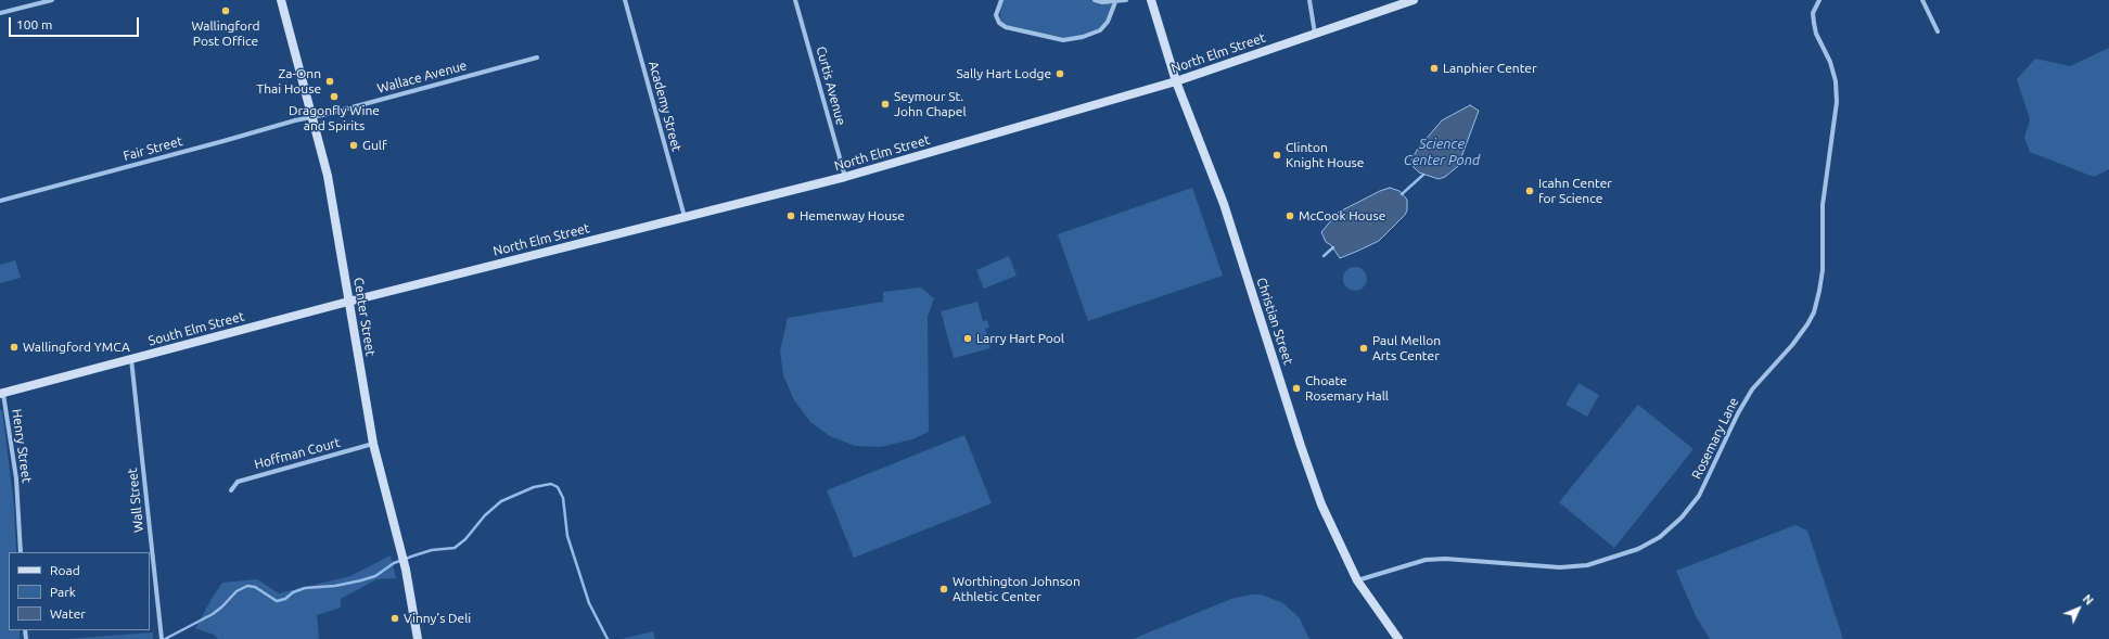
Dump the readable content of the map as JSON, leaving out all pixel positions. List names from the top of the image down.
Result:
{
  "streets": {
    "main road": [
      "North Elm Street",
      "Center Street",
      "Christian Street",
      "South Elm Street"
    ],
    "street": [
      "Wallace Avenue",
      "Curtis Avenue",
      "Academy Street",
      "Fair Street",
      "Rosemary Lane",
      "Henry Street",
      "Hoffman Court",
      "Wall Street"
    ]
  },
  "crossings": [
    ["North Elm Street", "Curtis Avenue"],
    ["North Elm Street", "Academy Street"],
    ["North Elm Street", "Center Street"],
    ["North Elm Street", "Christian Street"],
    ["North Elm Street", "South Elm Street"],
    ["Wallace Avenue", "Fair Street"],
    ["Wallace Avenue", "Center Street"],
    ["Fair Street", "Center Street"],
    ["Center Street", "South Elm Street"],
    ["Center Street", "Hoffman Court"],
    ["Christian Street", "Rosemary Lane"],
    ["South Elm Street", "Henry Street"],
    ["South Elm Street", "Wall Street"]
  ],
  "water": ["Science Center Pond"],
  "places": [
    "Wallingford Post Office",
    "Lanphier Center",
    "Sally Hart Lodge",
    "Za-Onn Thai House",
    "Dragonfly Wine and Spirits",
    "Seymour St. John Chapel",
    "Gulf",
    "Clinton Knight House",
    "Icahn Center for Science",
    "Hemenway House",
    "McCook House",
    "Larry Hart Pool",
    "Wallingford YMCA",
    "Paul Mellon Arts Center",
    "Choate Rosemary Hall",
    "Worthington Johnson Athletic Center",
    "Vinny’s Deli"
  ],
  "legend": ["Road", "Park", "Water"],
  "scale_bar": "100 m",
  "north": "top right"
}
